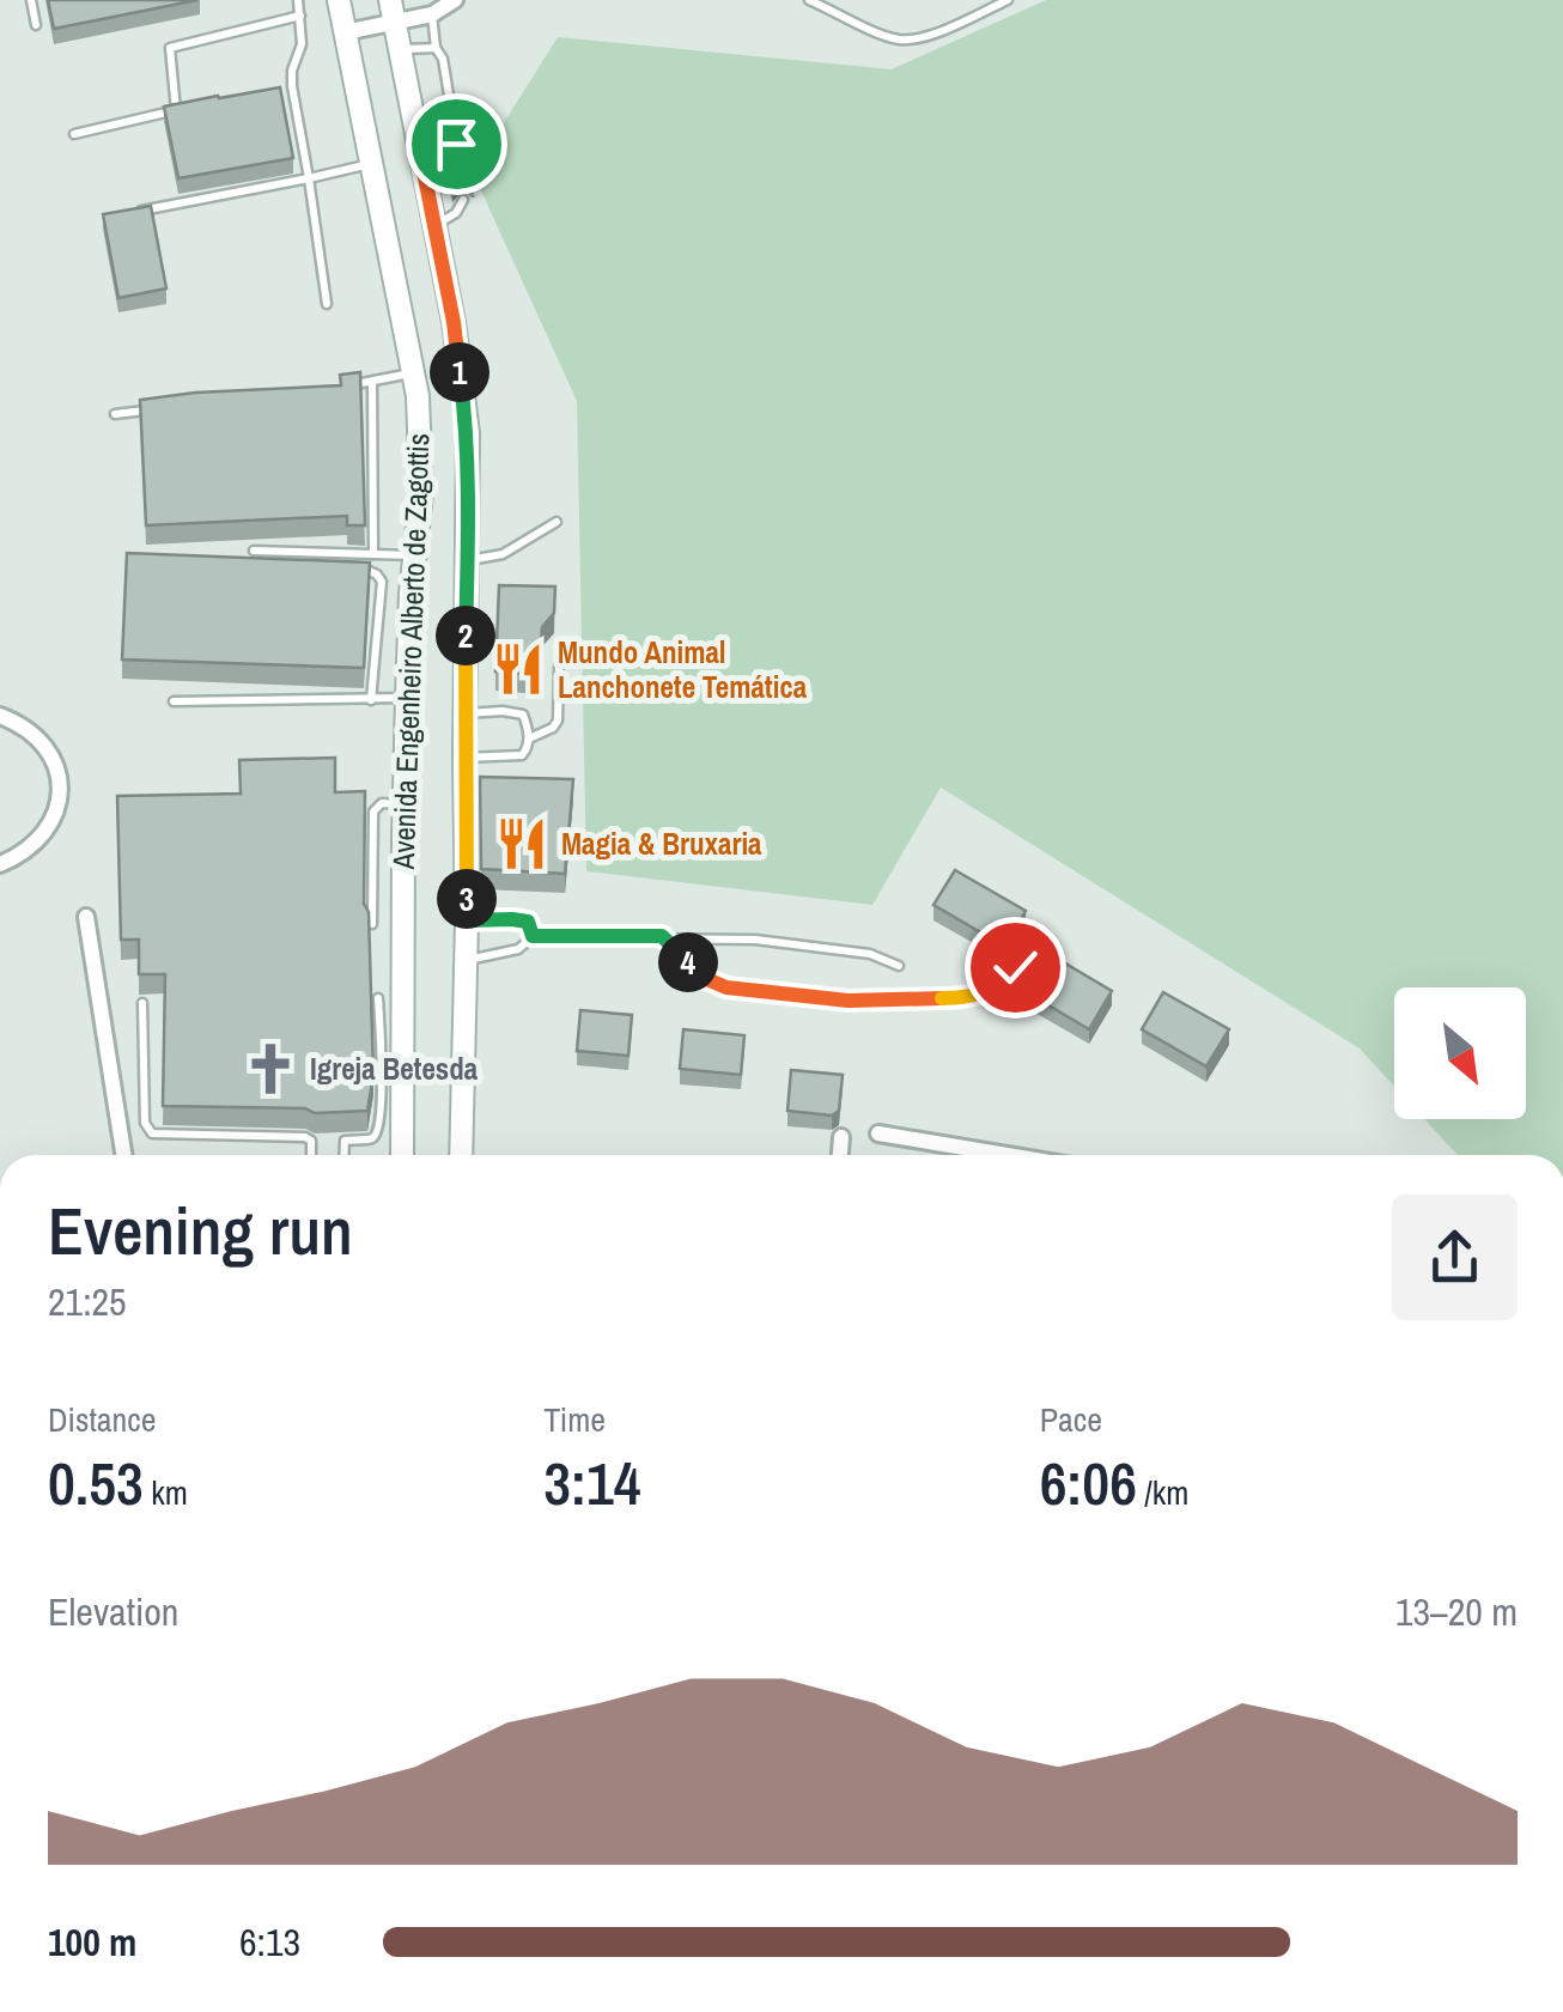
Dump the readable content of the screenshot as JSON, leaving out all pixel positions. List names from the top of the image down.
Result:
{
  "streets": {
    "main road": ["Avenida Engenheiro Alberto de Zagottis"]
  },
  "places": {
    "restaurant": ["Mundo Animal Lanchonete Temática", "Magia & Bruxaria"],
    "church": ["Igreja Betesda"]
  },
  "north": "bottom right",
  "page": {
    "pins": [
      "1",
      "2",
      "3",
      "4"
    ],
    "heading": ["Evening run", "21:25"],
    "stats": [
      ["Distance", "0.53 km"],
      ["Time", "3:14"],
      ["Pace", "6:06 /km"]
    ],
    "chart": ["Elevation", "13–20 m"],
    "list": [
      {
        "name": "100 m",
        "note": "6:13"
      }
    ]
  }
}
